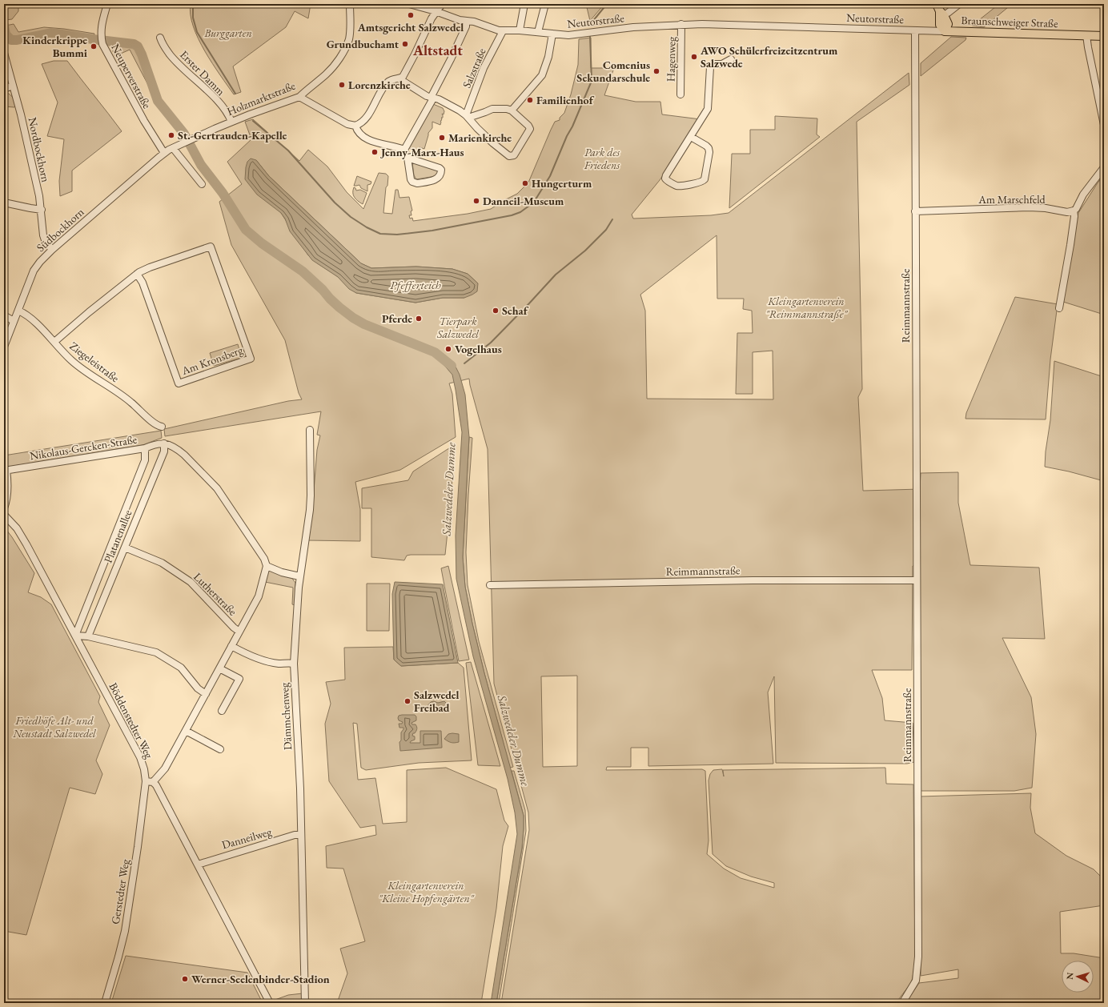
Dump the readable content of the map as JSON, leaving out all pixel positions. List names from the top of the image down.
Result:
{
  "streets": {
    "main road": ["Braunschweiger Straße"],
    "street": [
      "Neutorstraße",
      "Hagenweg",
      "Salzstraße",
      "Erster Damm",
      "Neuperverstraße",
      "Holzmarktstraße",
      "Nordbockhorn",
      "Am Marschfeld",
      "Südbockhorn",
      "Reimmannstraße",
      "Am Kronsberg",
      "Ziegeleistraße",
      "Nikolaus-Gercken-Straße",
      "Platanenallee",
      "Lutherstraße",
      "Dämmchenweg",
      "Böddenstedter Weg",
      "Danneilweg",
      "Gerstedter Weg"
    ]
  },
  "crossings": [
    ["Neutorstraße", "Braunschweiger Straße"],
    ["Neutorstraße", "Hagenweg"],
    ["Neutorstraße", "Salzstraße"],
    ["Neutorstraße", "Reimmannstraße"],
    ["Braunschweiger Straße", "Reimmannstraße"],
    ["Erster Damm", "Holzmarktstraße"],
    ["Neuperverstraße", "Holzmarktstraße"],
    ["Neuperverstraße", "Südbockhorn"],
    ["Holzmarktstraße", "Südbockhorn"],
    ["Nordbockhorn", "Südbockhorn"],
    ["Am Marschfeld", "Reimmannstraße"],
    ["Südbockhorn", "Ziegeleistraße"],
    ["Am Kronsberg", "Ziegeleistraße"],
    ["Nikolaus-Gercken-Straße", "Platanenallee"],
    ["Platanenallee", "Lutherstraße"],
    ["Platanenallee", "Böddenstedter Weg"],
    ["Dämmchenweg", "Danneilweg"],
    ["Böddenstedter Weg", "Gerstedter Weg"]
  ],
  "districts": ["Altstadt"],
  "water": ["Pfefferteich", "Salzwedeler Dumme"],
  "parks": [
    "Burggarten",
    "Park des Friedens",
    "Kleingartenverein \"Reimmannstraße\"",
    "Tierpark Salzwedel",
    "Friedhöfe Alt- und Neustadt Salzwedel",
    "Kleingartenverein \"Kleine Hopfengärten\""
  ],
  "places": [
    "Amtsgericht Salzwedel",
    "Grundbuchamt",
    "Kinderkrippe Bummi",
    "AWO Schülerfreizeitzentrum Salzwede",
    "Comenius Sekundarschule",
    "Lorenzkirche",
    "Familienhof",
    "St.-Gertrauden-Kapelle",
    "Marienkirche",
    "Jenny-Marx-Haus",
    "Hungerturm",
    "Danneil-Museum",
    "Schaf",
    "Pferde",
    "Vogelhaus",
    "Salzwedel Freibad",
    "Werner-Seelenbinder-Stadion"
  ],
  "north": "left"
}
